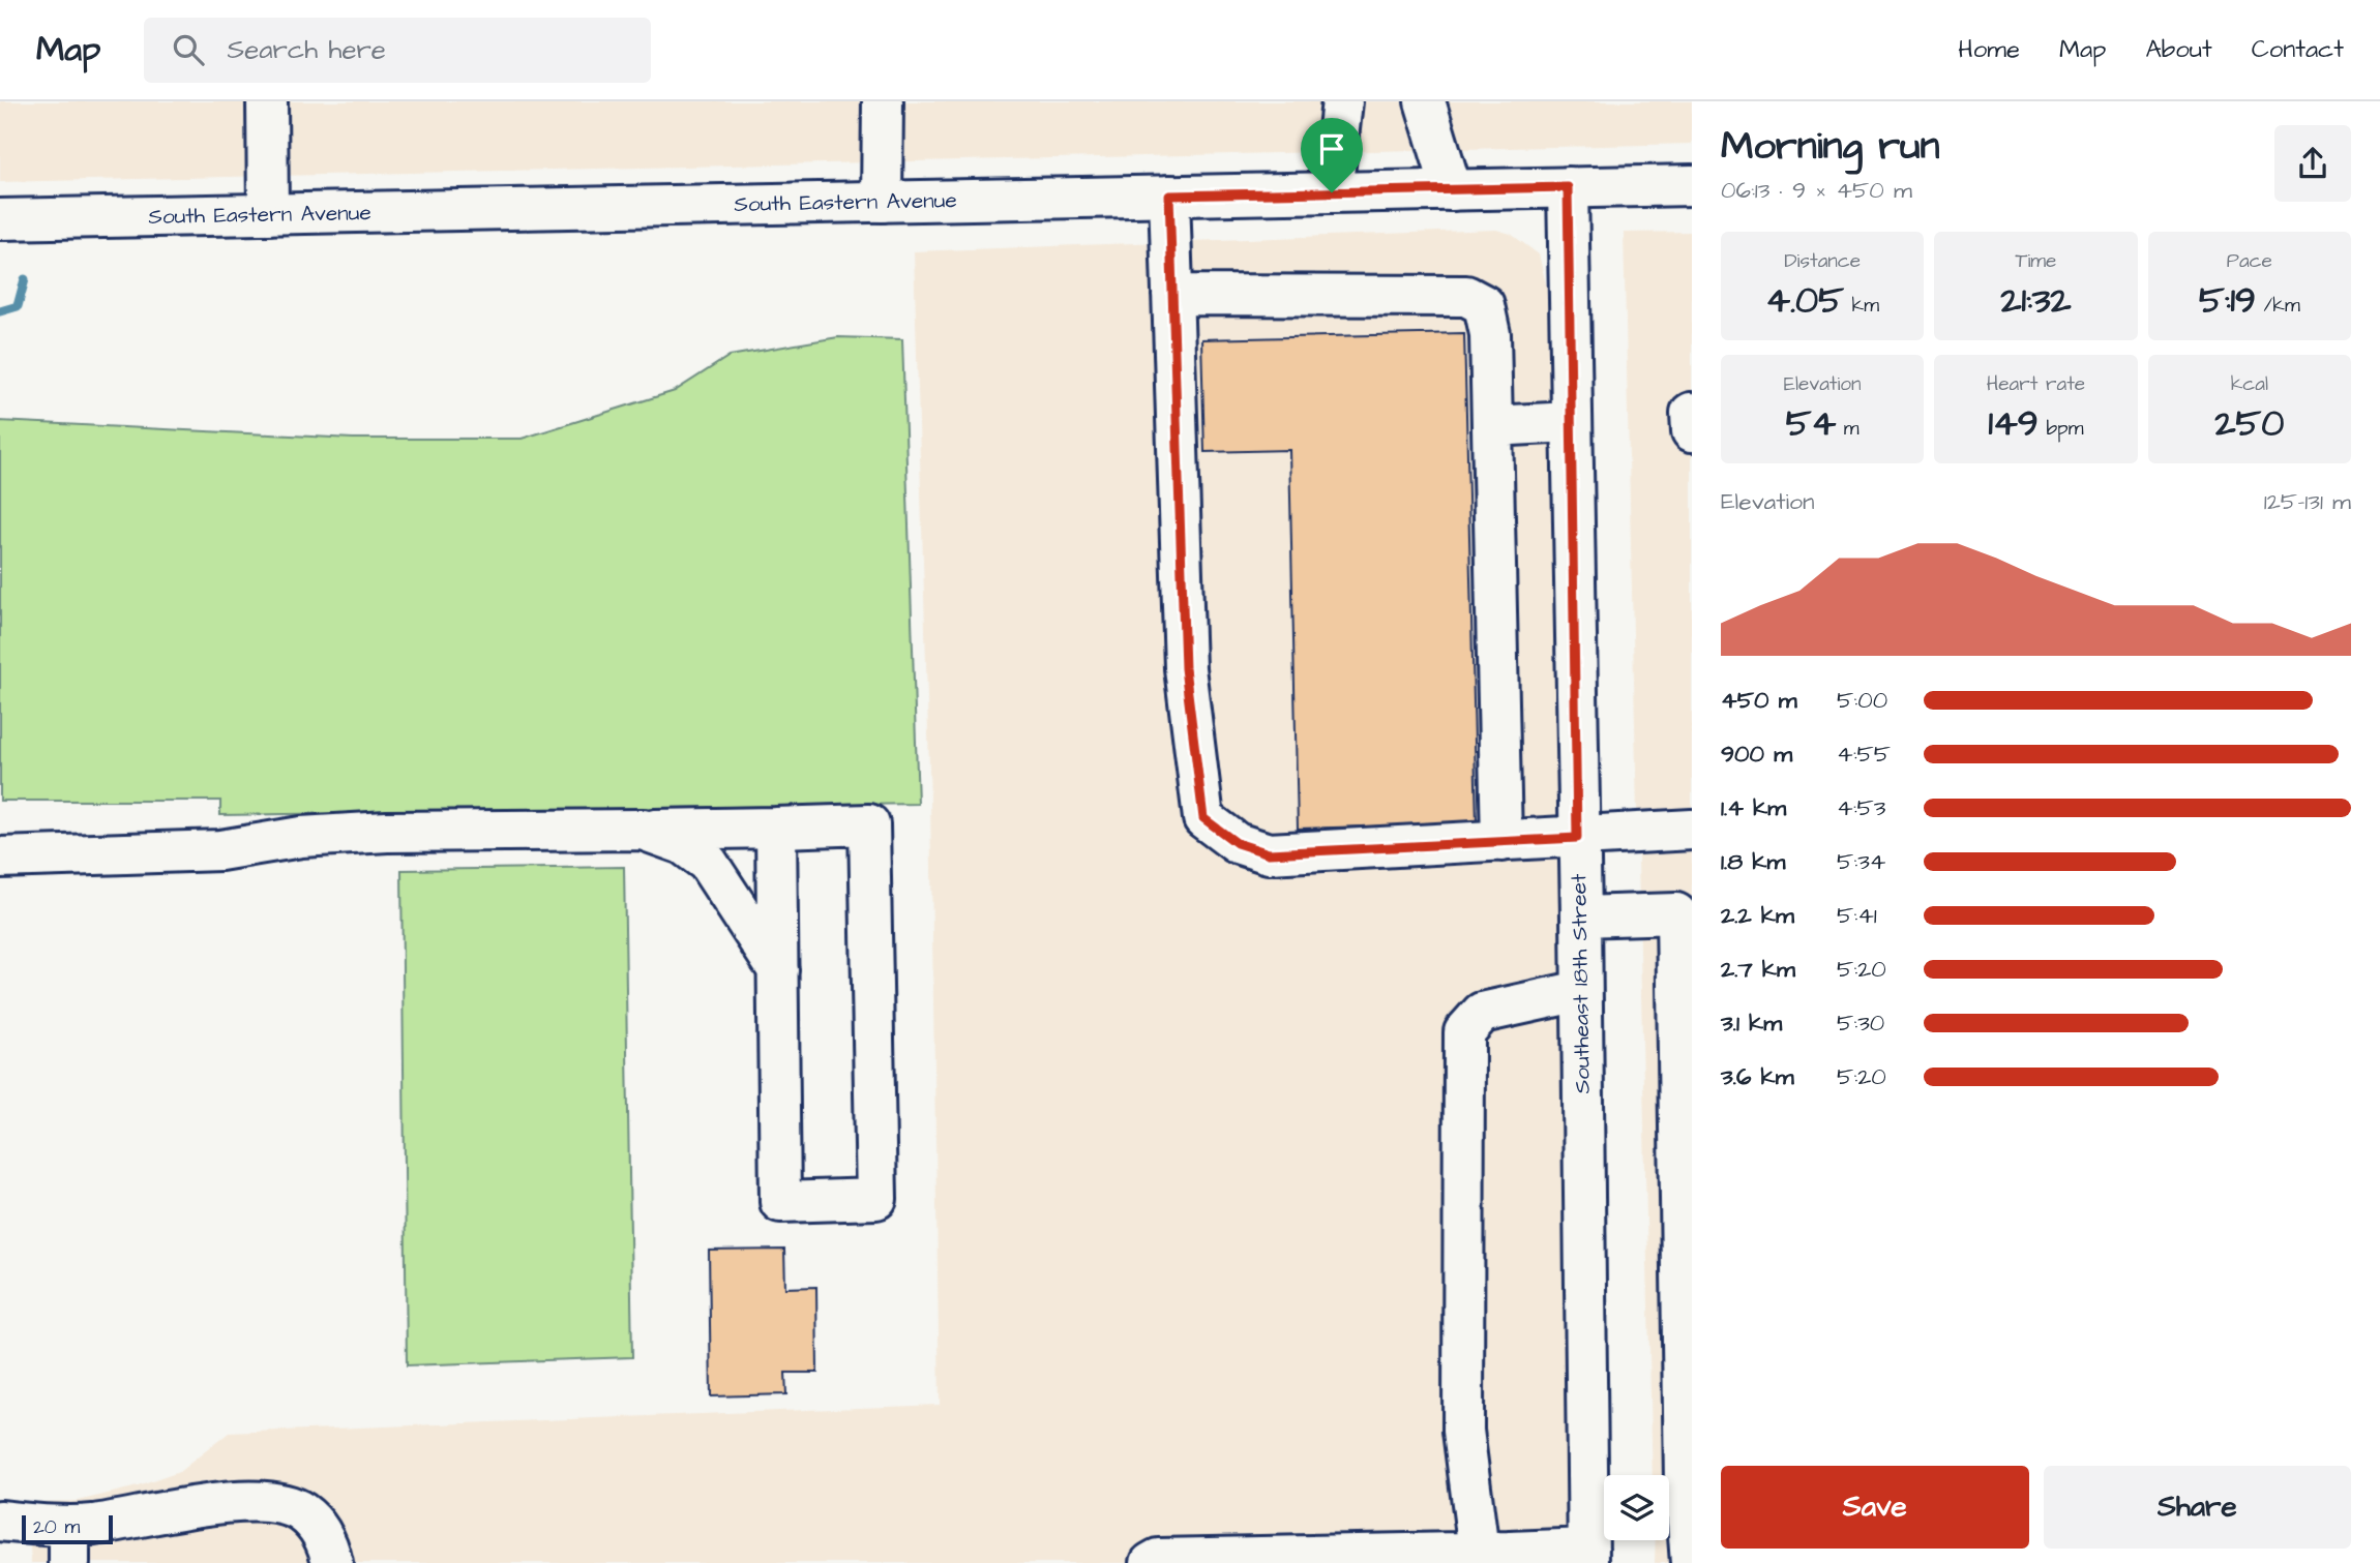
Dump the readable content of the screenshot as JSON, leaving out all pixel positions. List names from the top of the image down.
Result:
{
  "streets": {
    "main road": ["South Eastern Avenue", "Southeast 18th Street"]
  },
  "crossings": [
    ["South Eastern Avenue", "Southeast 18th Street"]
  ],
  "scale_bar": "20 m",
  "page": {
    "header": "Map",
    "search": "Search here",
    "nav": [
      "Home",
      "Map",
      "About",
      "Contact"
    ],
    "heading": ["Morning run", "06:13 · 9 × 450 m"],
    "stats": [
      ["Distance", "4.05 km"],
      ["Time", "21:32"],
      ["Pace", "5:19 /km"],
      ["Elevation", "54 m"],
      ["Heart rate", "149 bpm"],
      ["kcal", "250"]
    ],
    "chart": ["Elevation", "125–131 m"],
    "list": [
      {
        "name": "450 m",
        "note": "5:00"
      },
      {
        "name": "900 m",
        "note": "4:55"
      },
      {
        "name": "1.4 km",
        "note": "4:53"
      },
      {
        "name": "1.8 km",
        "note": "5:34"
      },
      {
        "name": "2.2 km",
        "note": "5:41"
      },
      {
        "name": "2.7 km",
        "note": "5:20"
      },
      {
        "name": "3.1 km",
        "note": "5:30"
      },
      {
        "name": "3.6 km",
        "note": "5:20"
      }
    ],
    "buttons": ["Save", "Share"],
    "scale": "20 m"
  }
}
